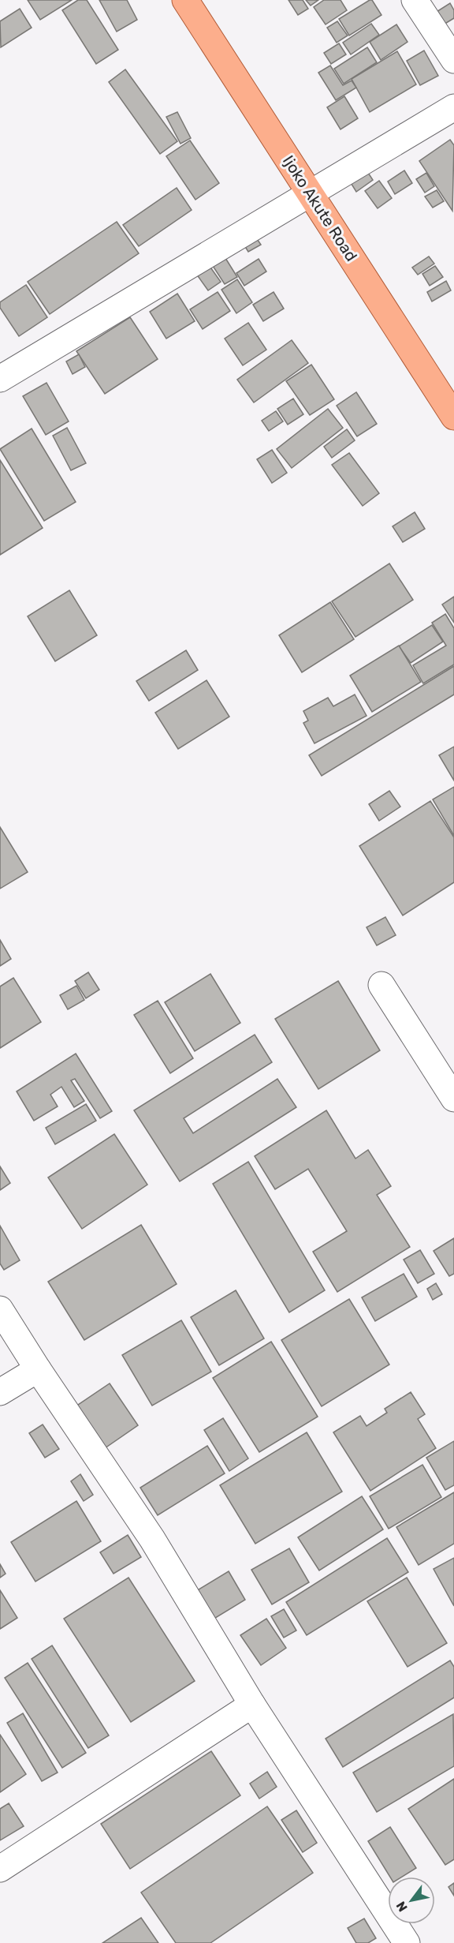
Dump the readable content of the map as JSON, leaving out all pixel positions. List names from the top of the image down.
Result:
{
  "streets": {
    "main road": ["Ijoko Akute Road"]
  },
  "north": "bottom left"
}
